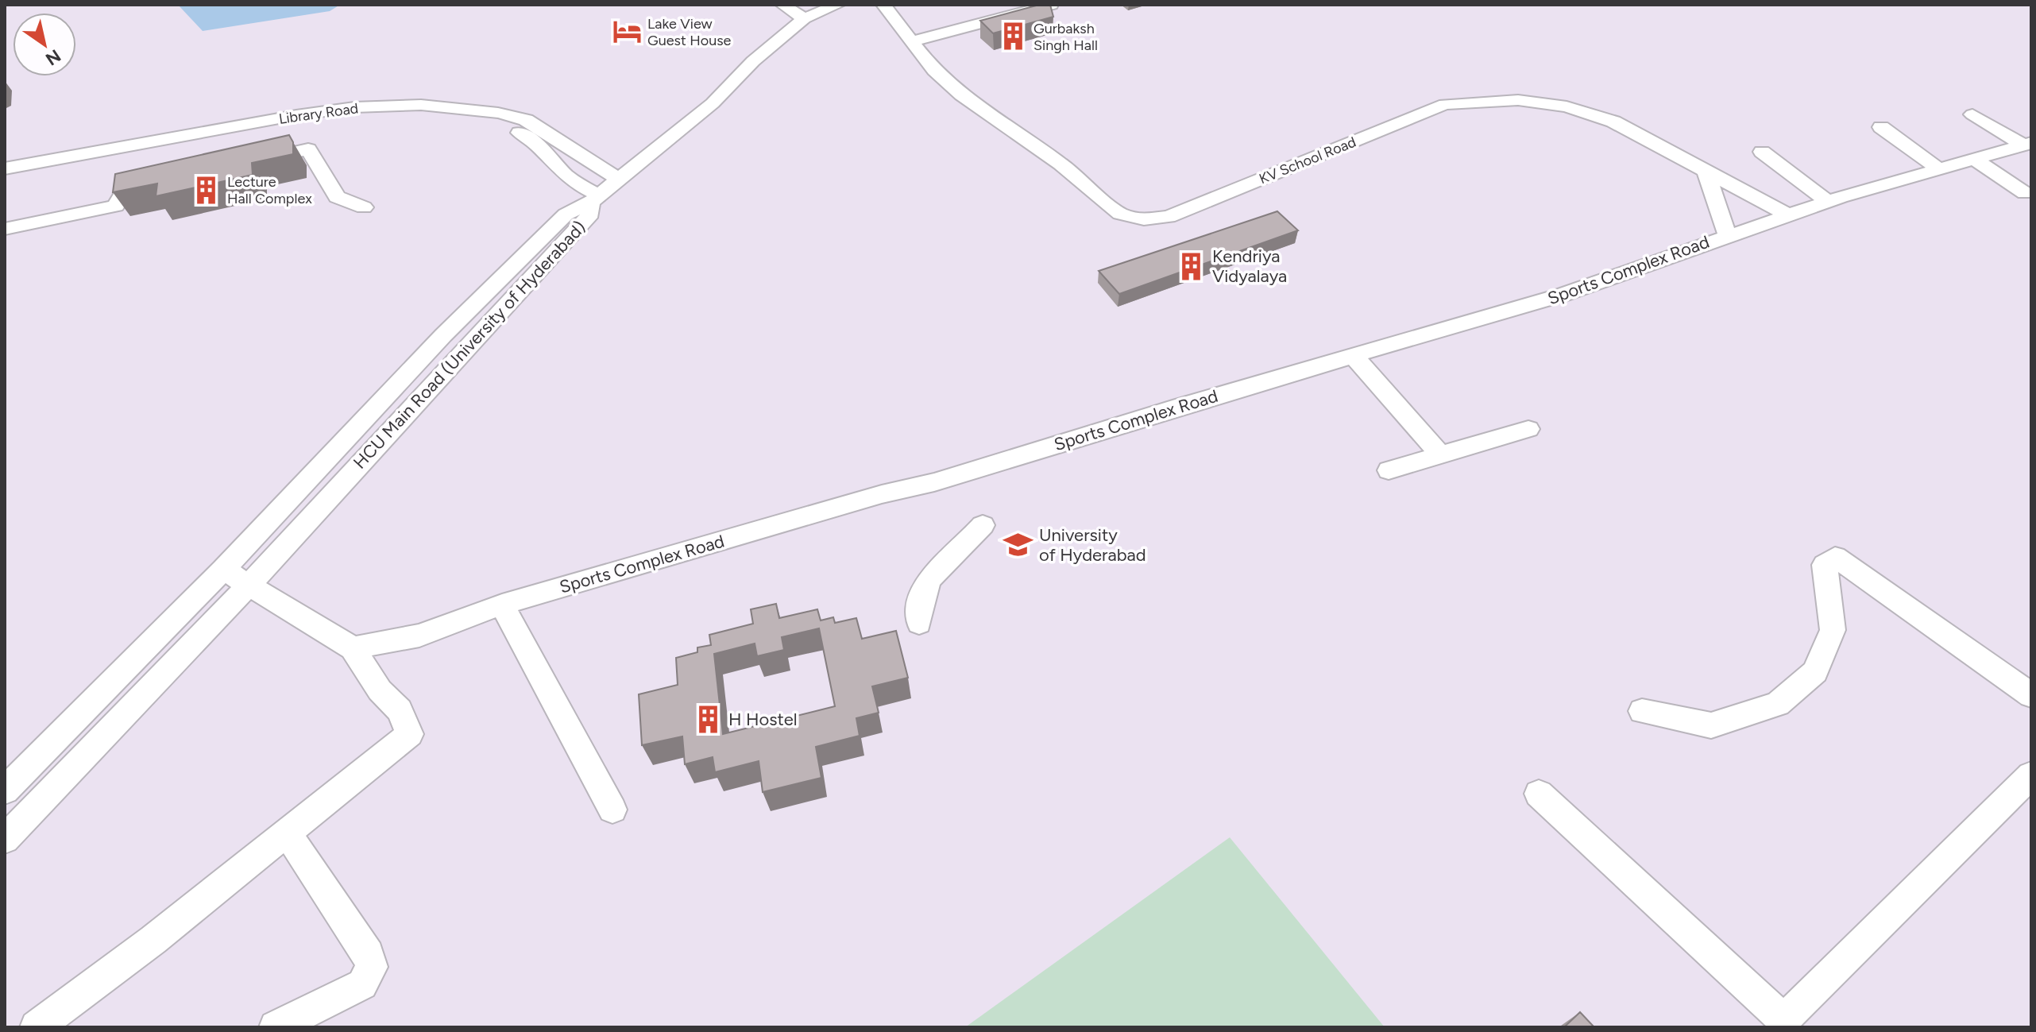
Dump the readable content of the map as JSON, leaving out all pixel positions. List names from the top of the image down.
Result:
{
  "streets": {
    "street": [
      "Library Road",
      "KV School Road",
      "Sports Complex Road",
      "HCU Main Road (University of Hyderabad)"
    ]
  },
  "crossings": [
    ["KV School Road", "Sports Complex Road"]
  ],
  "places": {
    "hotel": ["Lake View Guest House"],
    "building": [
      "Gurbaksh Singh Hall",
      "Lecture Hall Complex",
      "Kendriya Vidyalaya",
      "H Hostel"
    ],
    "school or university": ["University of Hyderabad"]
  },
  "north": "bottom right"
}
